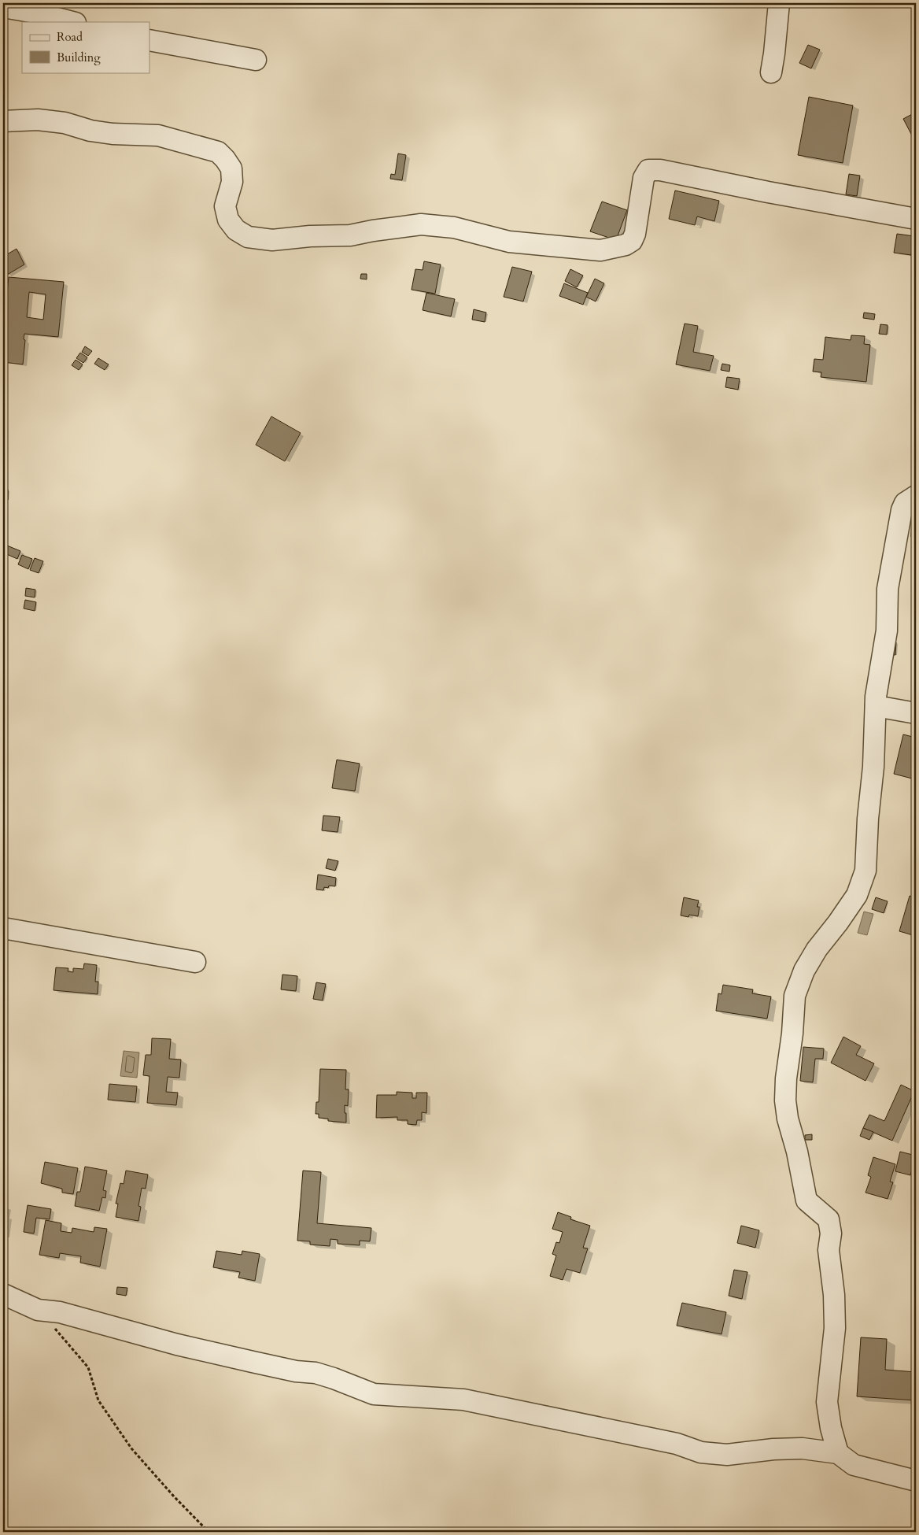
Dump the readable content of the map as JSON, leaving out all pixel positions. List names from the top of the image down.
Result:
{
  "legend": ["Road", "Building"]
}
